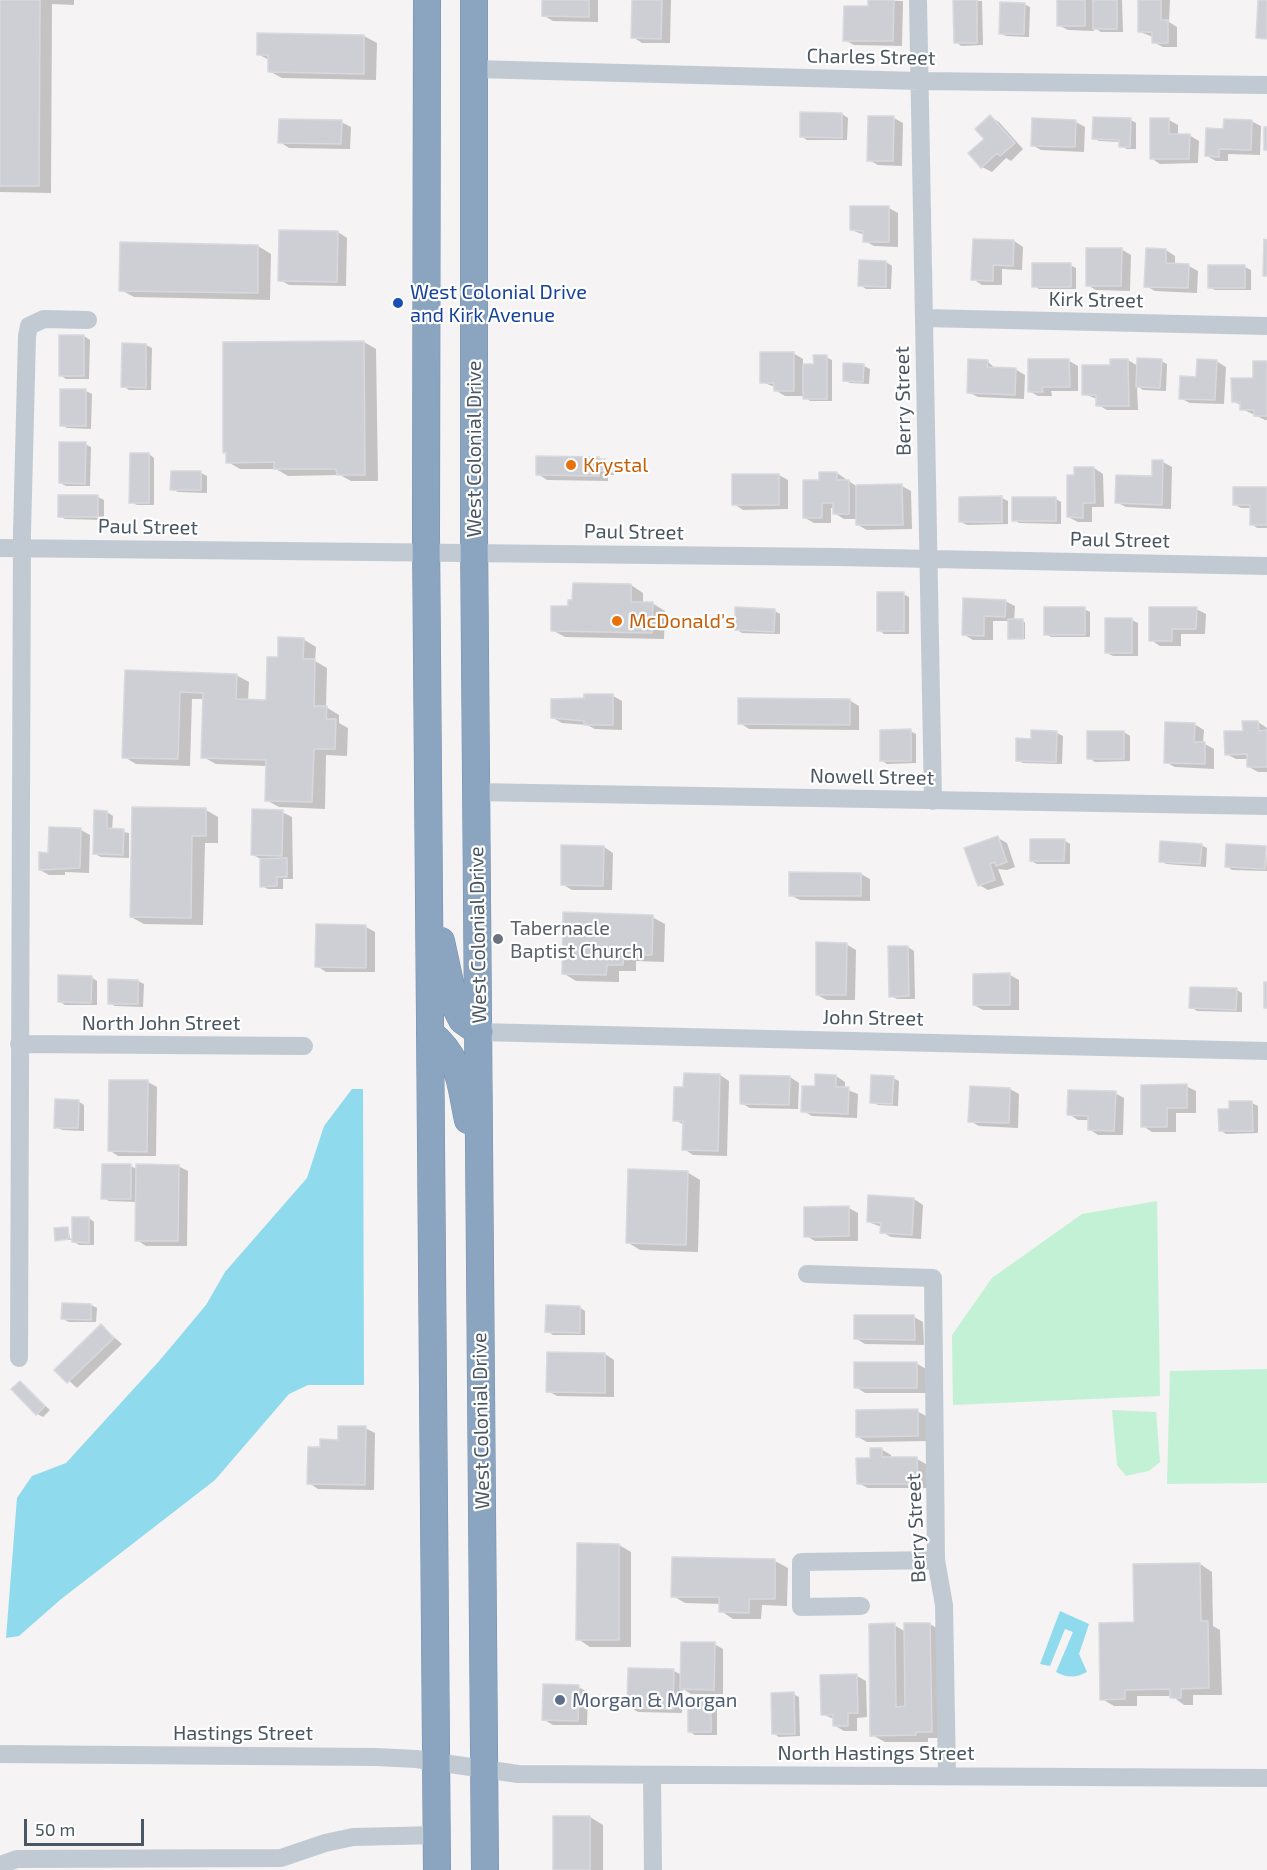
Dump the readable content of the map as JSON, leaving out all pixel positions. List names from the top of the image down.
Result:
{
  "streets": {
    "highway": ["West Colonial Drive"],
    "street": [
      "Charles Street",
      "Kirk Street",
      "Berry Street",
      "Paul Street",
      "Nowell Street",
      "John Street",
      "North John Street",
      "Hastings Street",
      "North Hastings Street"
    ]
  },
  "crossings": [
    ["Charles Street", "Berry Street"],
    ["Charles Street", "West Colonial Drive"],
    ["Kirk Street", "Berry Street"],
    ["Berry Street", "Paul Street"],
    ["Berry Street", "Nowell Street"],
    ["Berry Street", "North Hastings Street"],
    ["West Colonial Drive", "Paul Street"],
    ["West Colonial Drive", "Nowell Street"],
    ["West Colonial Drive", "John Street"],
    ["West Colonial Drive", "Hastings Street"],
    ["West Colonial Drive", "North Hastings Street"],
    ["Hastings Street", "North Hastings Street"]
  ],
  "places": [
    "West Colonial Drive and Kirk Avenue",
    "Krystal",
    "McDonald's",
    "Tabernacle Baptist Church",
    "Morgan & Morgan"
  ],
  "scale_bar": "50 m"
}
